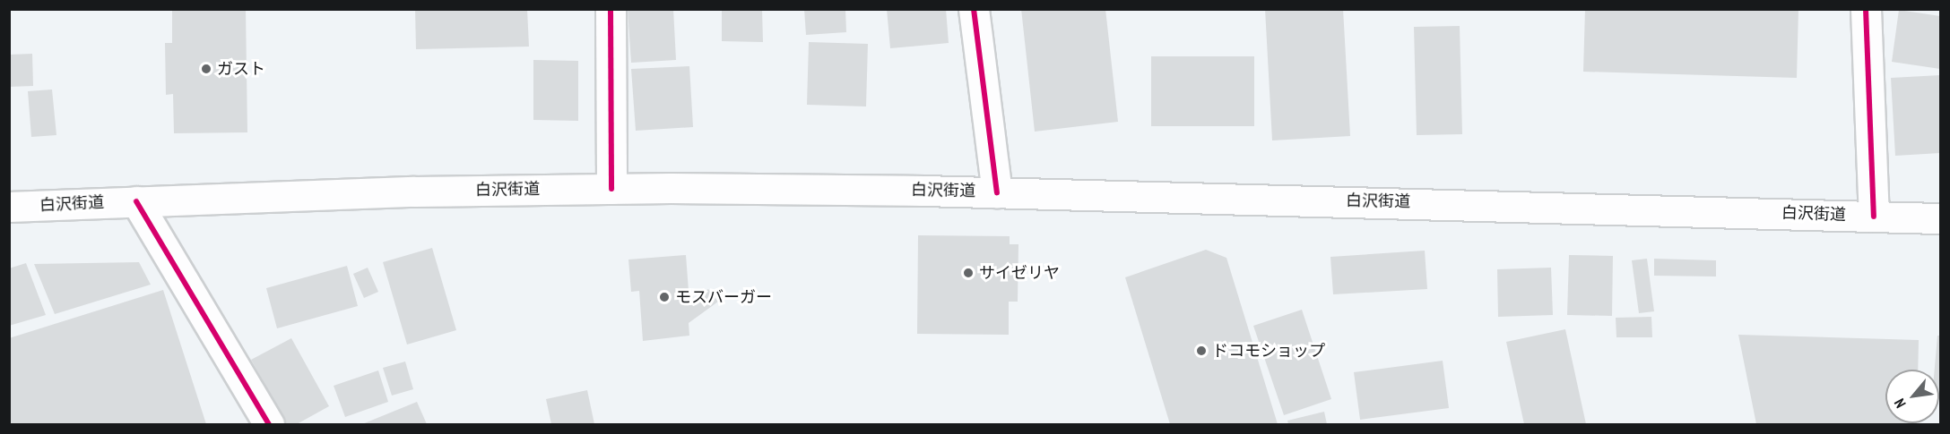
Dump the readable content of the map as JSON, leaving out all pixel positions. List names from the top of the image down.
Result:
{
  "streets": {
    "main road": ["白沢街道"]
  },
  "places": [
    "ガスト",
    "サイゼリヤ",
    "モスバーガー",
    "ドコモショップ"
  ],
  "north": "bottom left"
}
